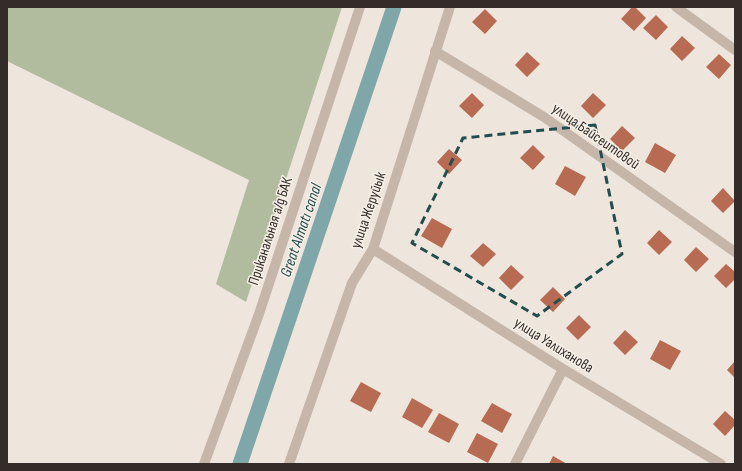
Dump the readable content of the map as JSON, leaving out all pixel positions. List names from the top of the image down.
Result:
{
  "streets": {
    "street": [
      "улица Байсеитовой",
      "улица Жеруйык",
      "Приканальная а/д БАК",
      "улица Уалиханова"
    ]
  },
  "crossings": [
    ["улица Байсеитовой", "улица Жеруйык"],
    ["улица Жеруйык", "улица Уалиханова"]
  ],
  "water": ["Great Almatı canal"]
}
